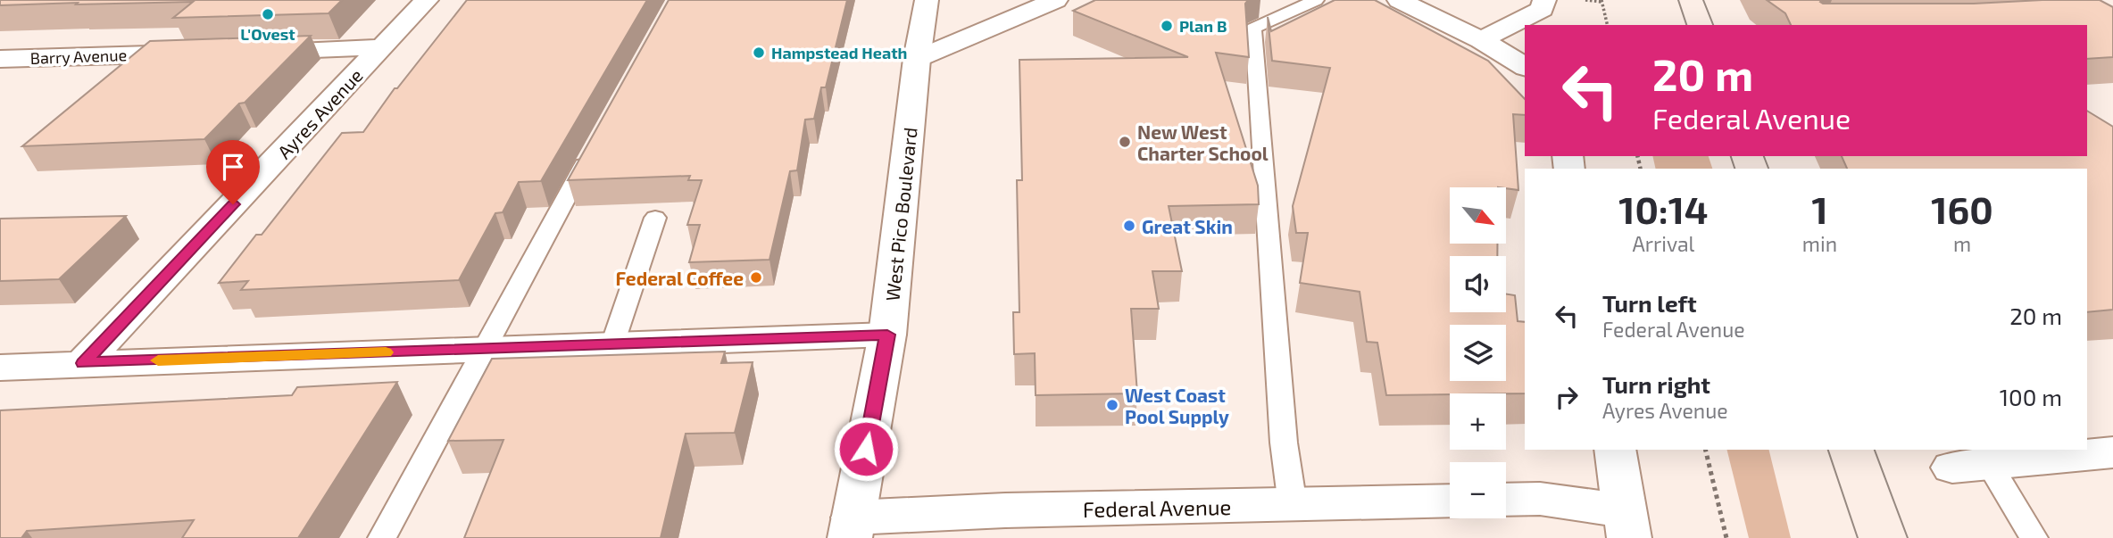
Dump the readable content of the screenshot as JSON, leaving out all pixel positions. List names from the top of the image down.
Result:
{
  "streets": {
    "street": [
      "Barry Avenue",
      "Ayres Avenue",
      "West Pico Boulevard",
      "Federal Avenue"
    ]
  },
  "crossings": [
    ["West Pico Boulevard", "Federal Avenue"]
  ],
  "places": [
    "L'Ovest",
    "Plan B",
    "Hampstead Heath",
    "New West Charter School",
    "Great Skin",
    "Federal Coffee",
    "West Coast Pool Supply"
  ],
  "north": "bottom right",
  "page": {
    "turn": ["20 m", "Federal Avenue"],
    "eta": [
      "10:14",
      "Arrival",
      "1",
      "min",
      "160",
      "m"
    ],
    "map_buttons": ["+", "−"],
    "list": [
      {
        "name": "Turn left",
        "note": "Federal Avenue",
        "value": "20 m"
      },
      {
        "name": "Turn right",
        "note": "Ayres Avenue",
        "value": "100 m"
      }
    ]
  }
}
